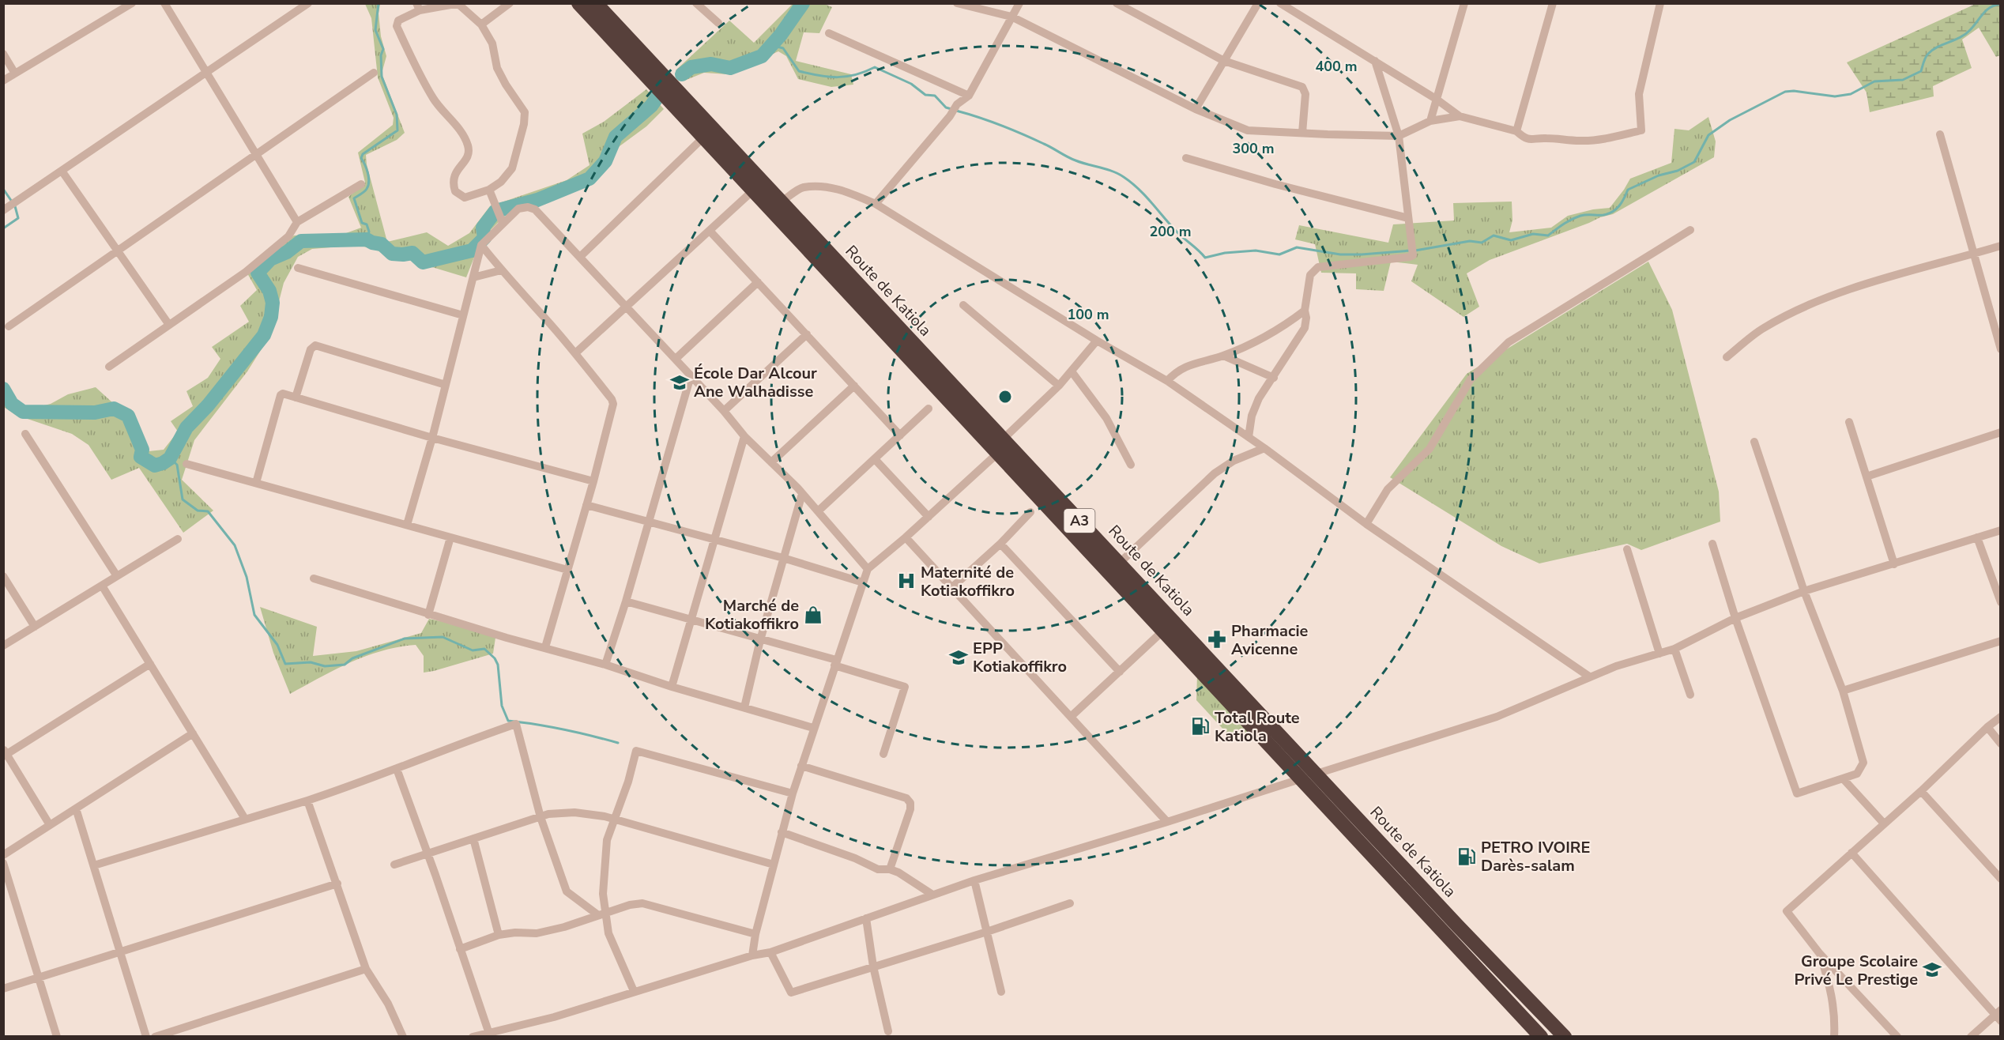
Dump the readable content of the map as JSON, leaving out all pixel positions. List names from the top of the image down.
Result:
{
  "streets": {
    "highway": ["Route de Katiola", "A3"]
  },
  "places": {
    "school or university": ["École Dar Alcour Ane Walhadisse", "EPP Kotiakoffikro", "Groupe Scolaire Privé Le Prestige"],
    "hospital": ["Maternité de Kotiakoffikro"],
    "shop": ["Marché de Kotiakoffikro"],
    "pharmacy": ["Pharmacie Avicenne"],
    "fuel station": ["Total Route Katiola", "PETRO IVOIRE Darès-salam"]
  },
  "rings": [
    "400 m",
    "300 m",
    "200 m",
    "100 m"
  ]
}
